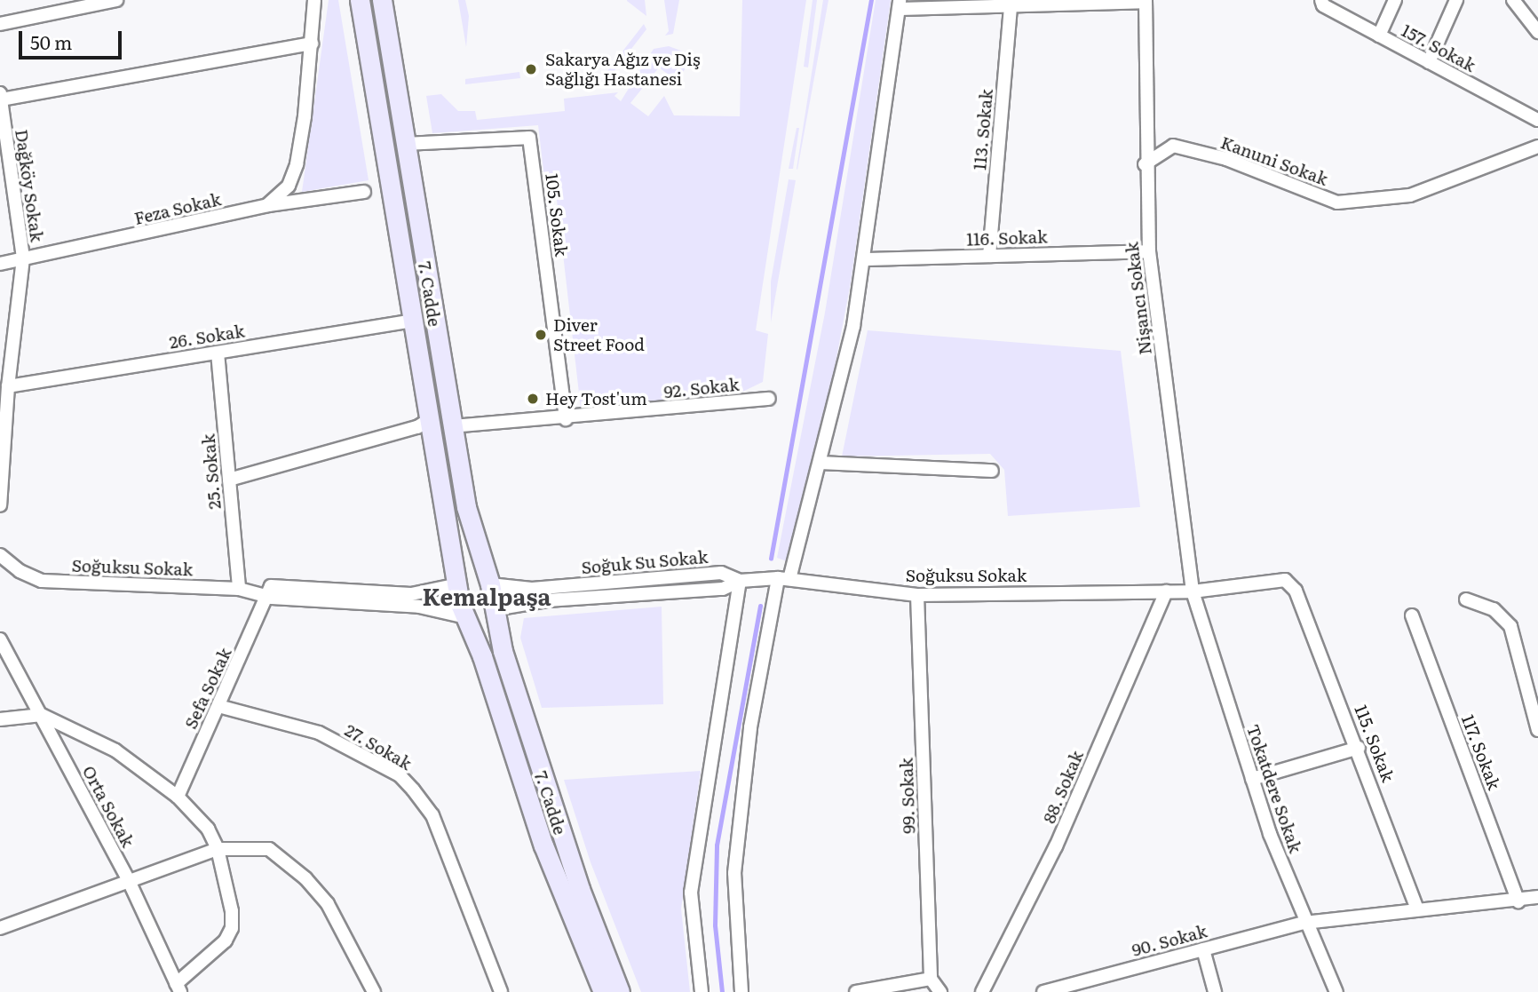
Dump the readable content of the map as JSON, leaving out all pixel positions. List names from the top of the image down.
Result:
{
  "streets": {
    "main road": ["7. Cadde"],
    "street": [
      "157. Sokak",
      "113. Sokak",
      "Kanuni Sokak",
      "Dağköy Sokak",
      "Feza Sokak",
      "105. Sokak",
      "116. Sokak",
      "Nişancı Sokak",
      "26. Sokak",
      "92. Sokak",
      "25. Sokak",
      "Soğuk Su Sokak",
      "Soğuksu Sokak",
      "Sefa Sokak",
      "115. Sokak",
      "27. Sokak",
      "117. Sokak",
      "88. Sokak",
      "Tokatdere Sokak",
      "99. Sokak",
      "Orta Sokak",
      "90. Sokak"
    ]
  },
  "crossings": [
    ["113. Sokak", "116. Sokak"],
    ["Kanuni Sokak", "Nişancı Sokak"],
    ["Dağköy Sokak", "Feza Sokak"],
    ["Dağköy Sokak", "26. Sokak"],
    ["105. Sokak", "7. Cadde"],
    ["105. Sokak", "92. Sokak"],
    ["116. Sokak", "Nişancı Sokak"],
    ["7. Cadde", "26. Sokak"],
    ["7. Cadde", "92. Sokak"],
    ["7. Cadde", "Soğuk Su Sokak"],
    ["7. Cadde", "Soğuksu Sokak"],
    ["Nişancı Sokak", "Soğuksu Sokak"],
    ["Nişancı Sokak", "Tokatdere Sokak"],
    ["26. Sokak", "25. Sokak"],
    ["25. Sokak", "Soğuksu Sokak"],
    ["Soğuk Su Sokak", "Soğuksu Sokak"],
    ["Soğuksu Sokak", "Sefa Sokak"],
    ["Soğuksu Sokak", "115. Sokak"],
    ["Soğuksu Sokak", "88. Sokak"],
    ["Soğuksu Sokak", "Tokatdere Sokak"],
    ["Soğuksu Sokak", "99. Sokak"],
    ["Sefa Sokak", "27. Sokak"],
    ["115. Sokak", "90. Sokak"],
    ["117. Sokak", "90. Sokak"],
    ["Tokatdere Sokak", "90. Sokak"]
  ],
  "districts": ["Kemalpaşa"],
  "places": ["Sakarya Ağız ve Diş Sağlığı Hastanesi", "Diver Street Food", "Hey Tost'um"],
  "scale_bar": "50 m"
}
